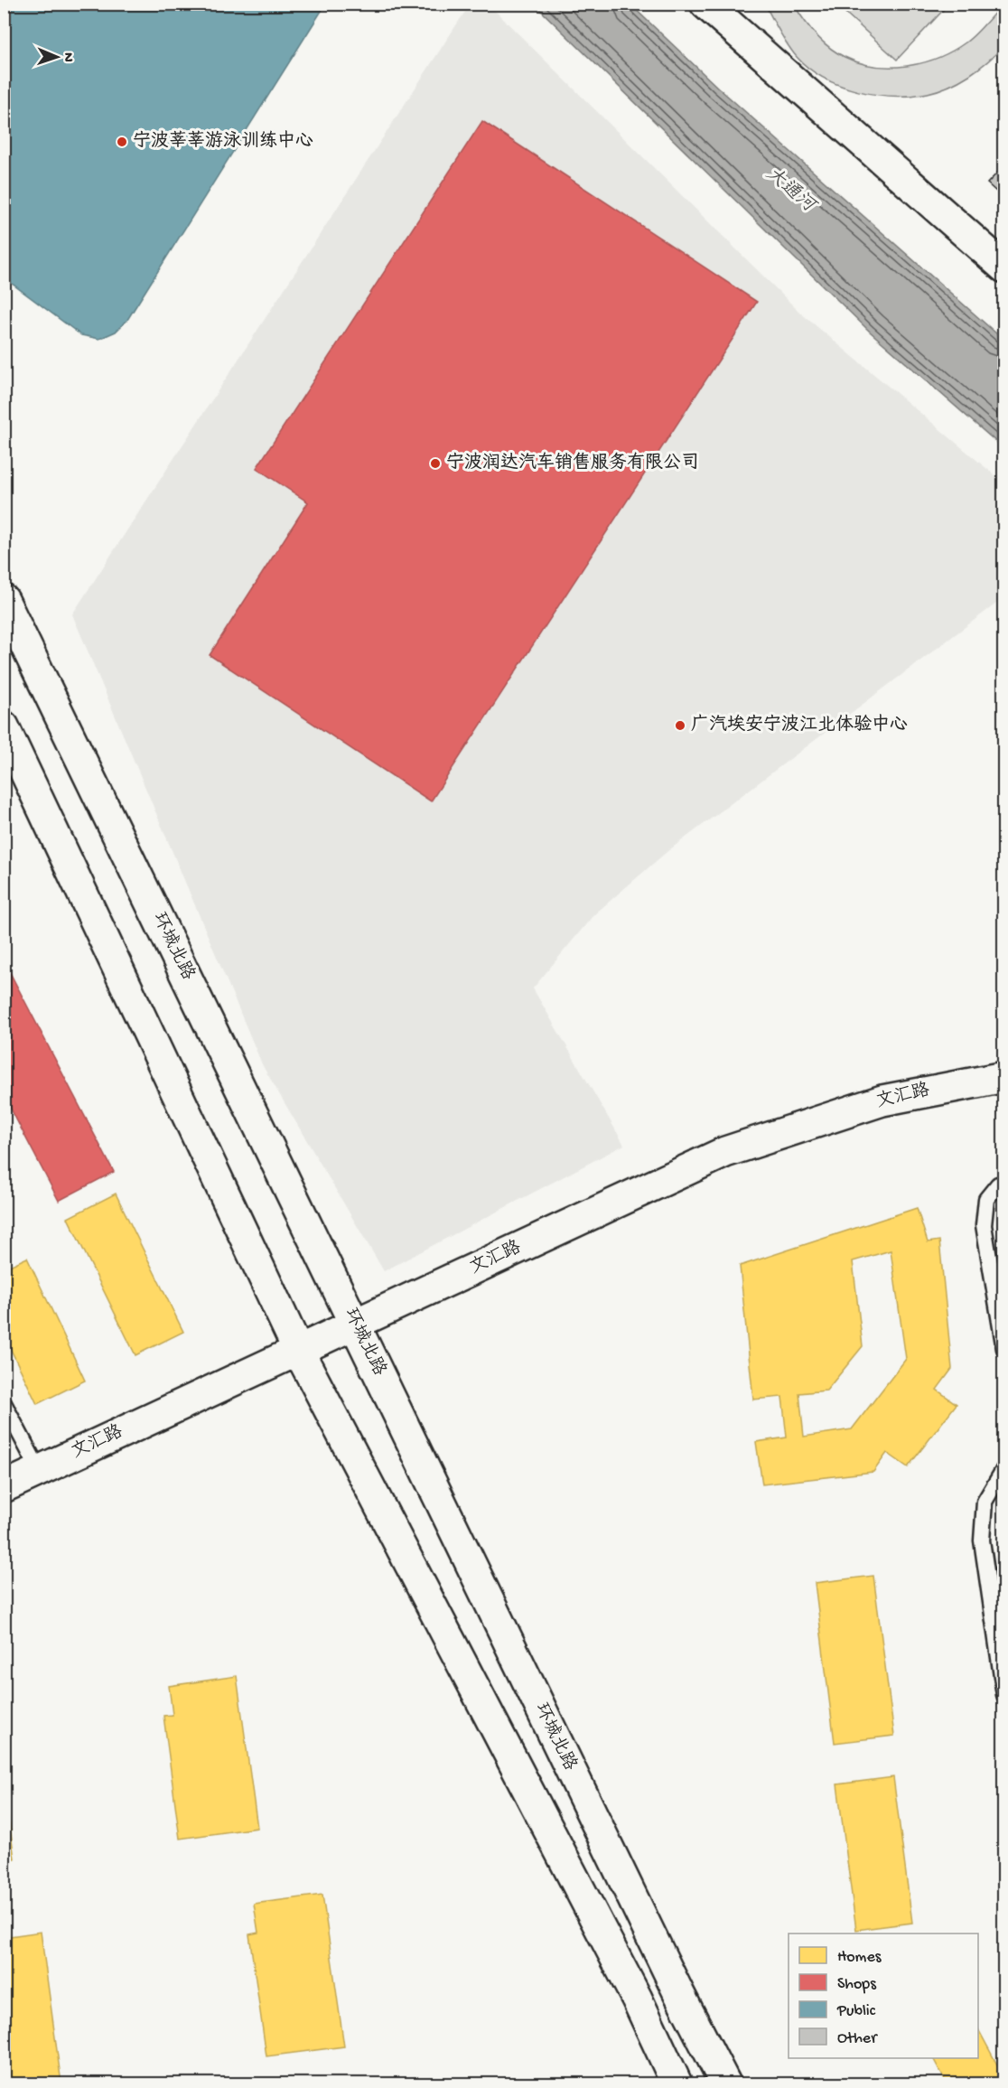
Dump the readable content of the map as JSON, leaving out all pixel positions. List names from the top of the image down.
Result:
{
  "streets": {
    "main road": ["环城北路", "文汇路"]
  },
  "crossings": [
    ["环城北路", "文汇路"]
  ],
  "water": ["大通河"],
  "places": ["宁波莘莘游泳训练中心", "宁波润达汽车销售服务有限公司", "广汽埃安宁波江北体验中心"],
  "legend": [
    "Homes",
    "Shops",
    "Public",
    "Other"
  ],
  "north": "right"
}
